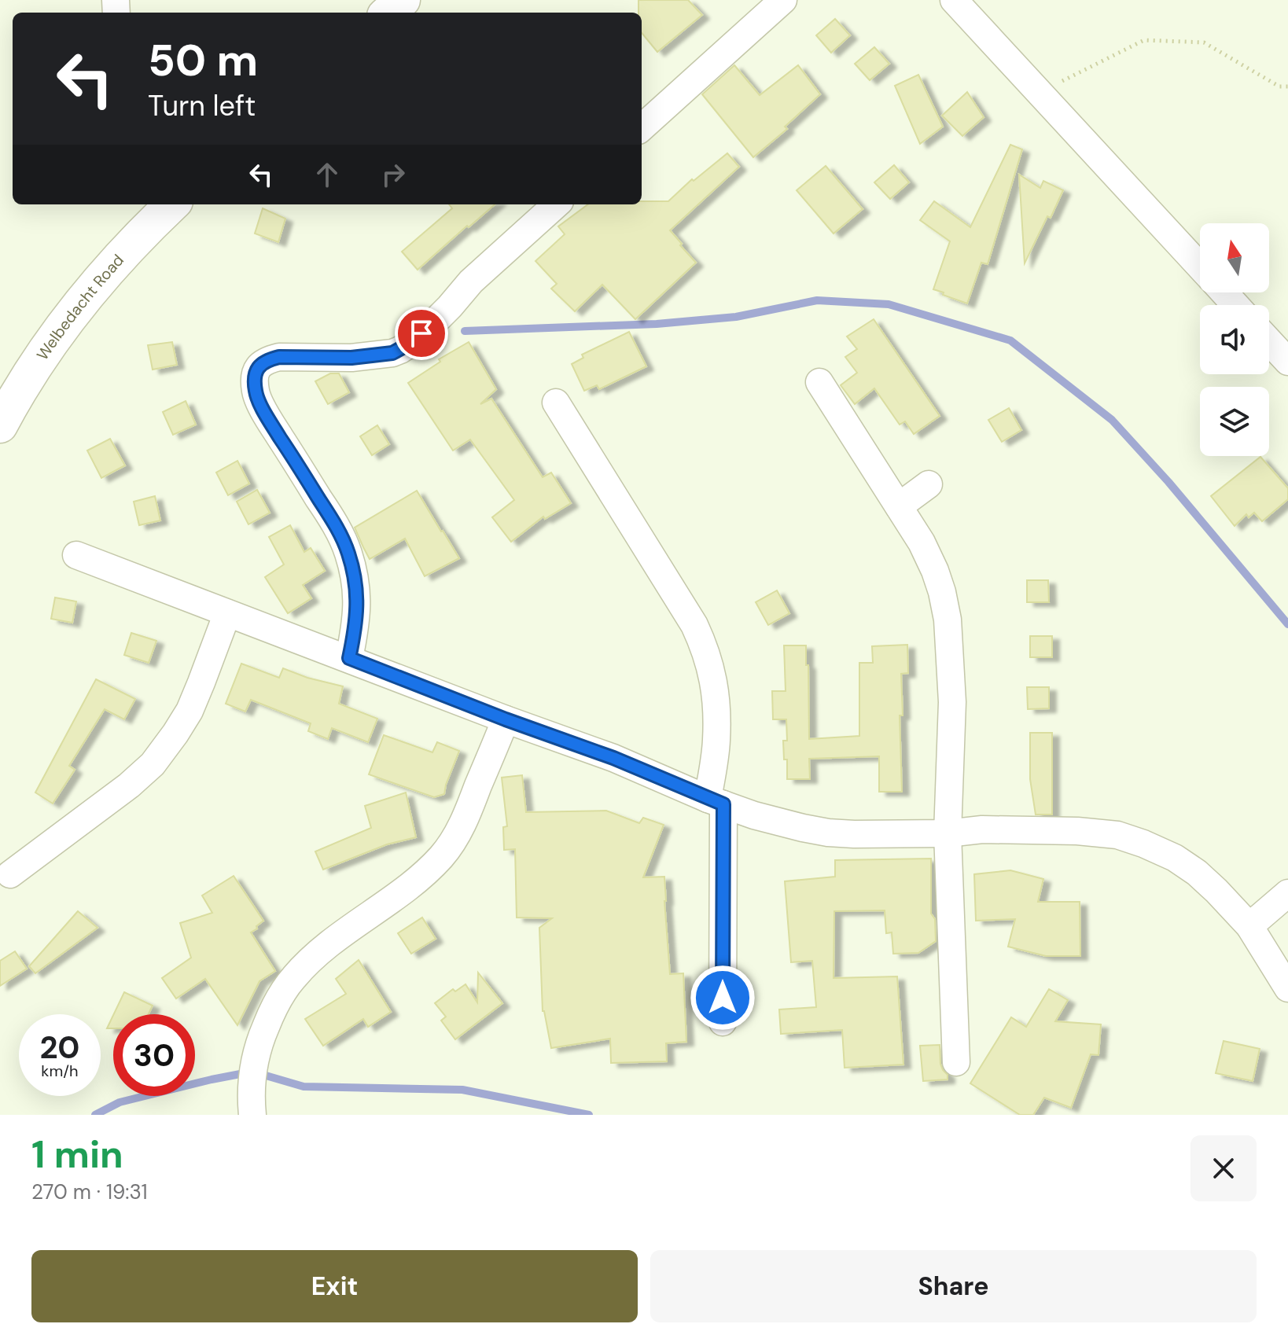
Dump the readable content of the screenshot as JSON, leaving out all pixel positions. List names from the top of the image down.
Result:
{
  "streets": {
    "street": ["Welbedacht Road"]
  },
  "north": "top",
  "page": {
    "turn": ["50 m", "Turn left"],
    "speed": "20 km/h",
    "limit": "30",
    "heading": ["1 min", "270 m · 19:31"],
    "buttons": ["Exit", "Share"]
  }
}
